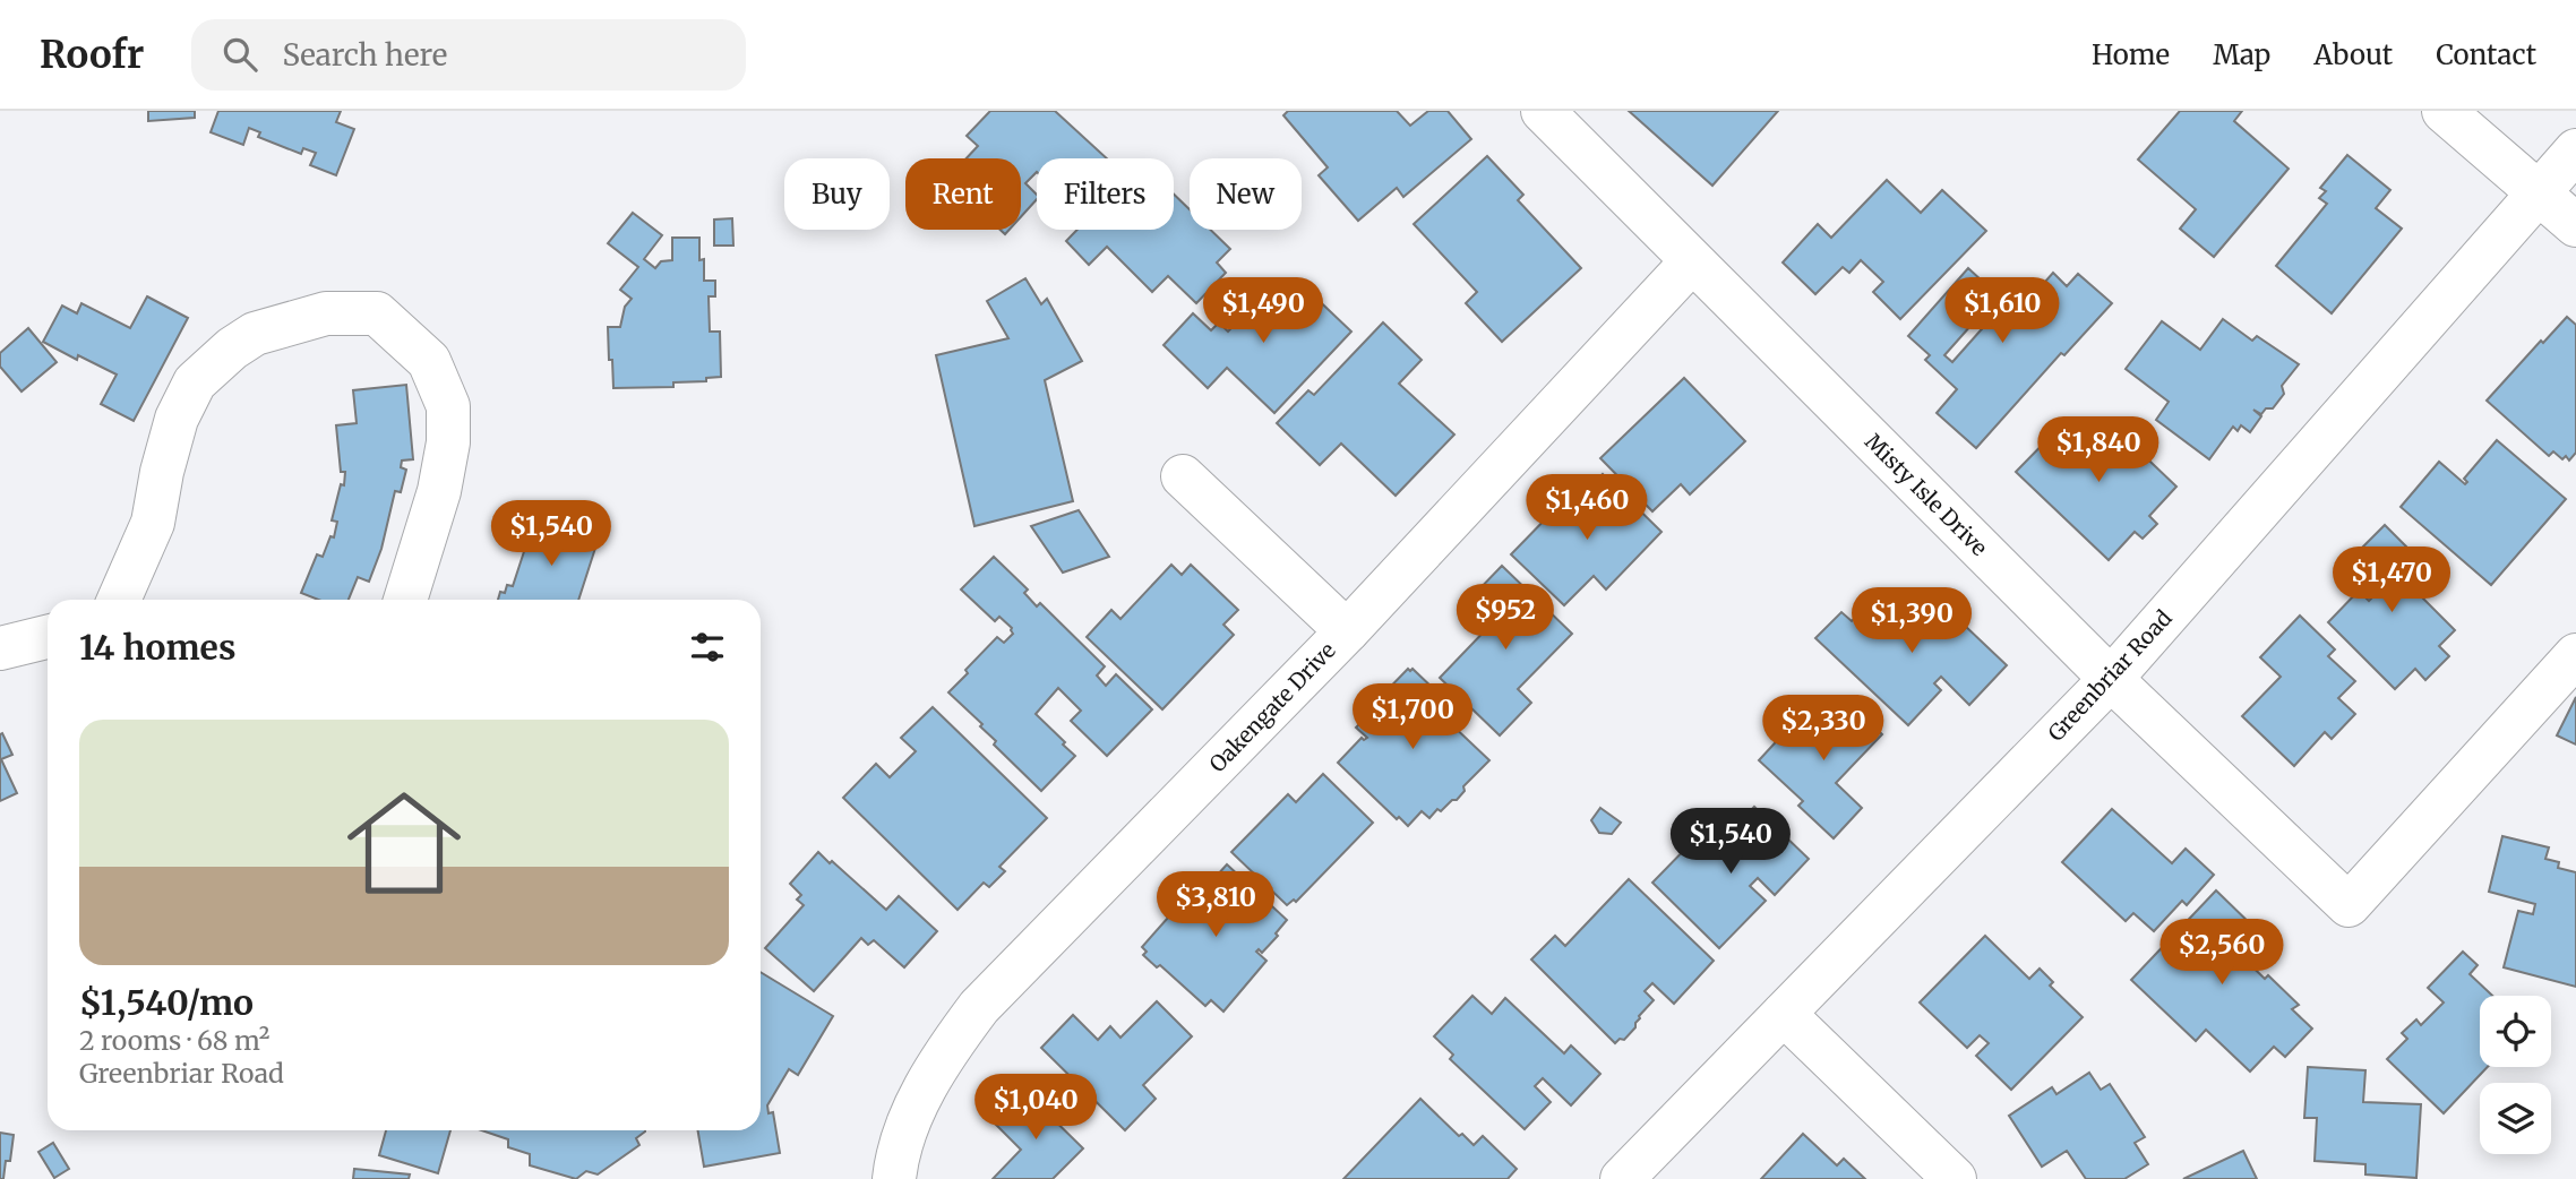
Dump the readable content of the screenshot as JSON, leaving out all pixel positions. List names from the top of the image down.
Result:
{
  "streets": {
    "street": ["Misty Isle Drive", "Greenbriar Road", "Oakengate Drive"]
  },
  "crossings": [
    ["Misty Isle Drive", "Greenbriar Road"],
    ["Misty Isle Drive", "Oakengate Drive"]
  ],
  "page": {
    "header": "Roofr",
    "search": "Search here",
    "nav": [
      "Home",
      "Map",
      "About",
      "Contact"
    ],
    "chip": [
      "Buy",
      "Rent",
      "Filters",
      "New"
    ],
    "price": [
      "$1,490",
      "$1,610",
      "$1,840",
      "$1,460",
      "$1,540",
      "$1,470",
      "$952",
      "$1,390",
      "$1,700",
      "$2,330",
      "$1,540",
      "$3,810",
      "$2,560",
      "$1,040"
    ],
    "heading": "14 homes",
    "list": [
      {
        "name": "$1,540/mo",
        "note": "2 rooms · 68 m² · Greenbriar Road"
      }
    ]
  }
}
